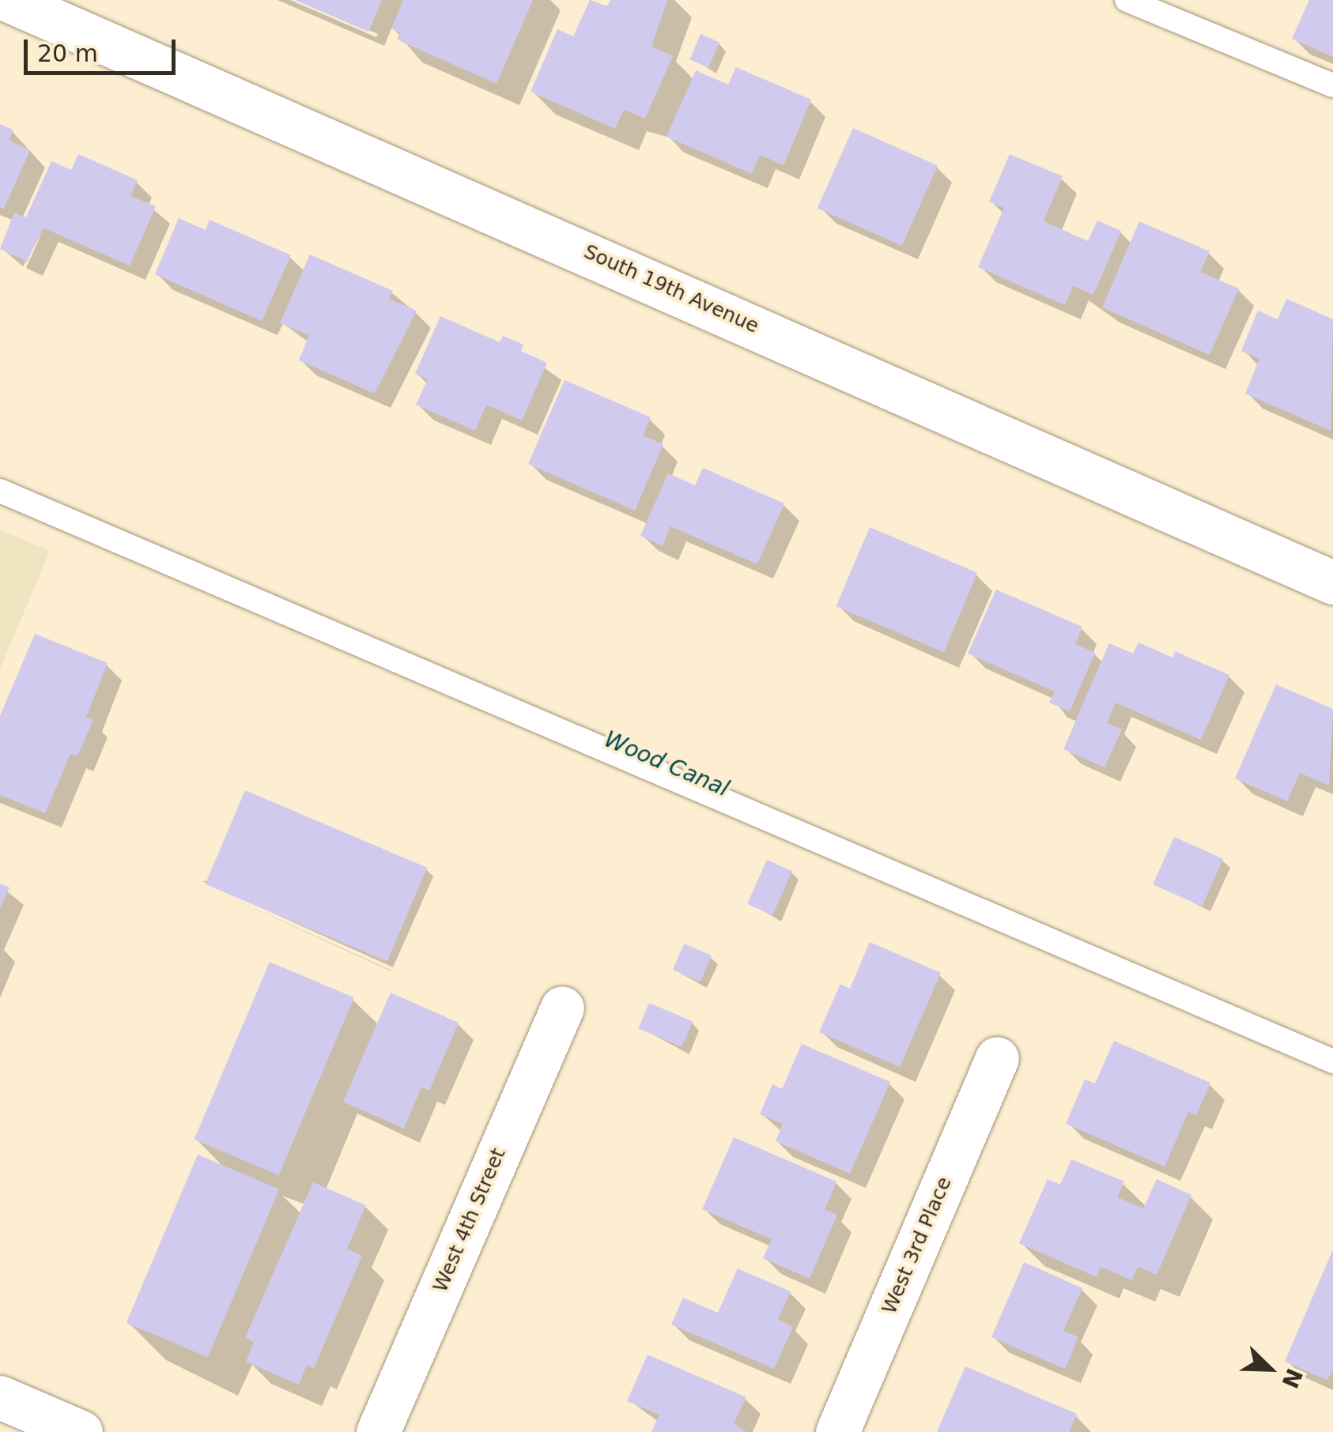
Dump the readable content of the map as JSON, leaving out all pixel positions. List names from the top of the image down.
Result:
{
  "streets": {
    "street": ["South 19th Avenue", "West 4th Street", "West 3rd Place"]
  },
  "water": ["Wood Canal"],
  "scale_bar": "20 m",
  "north": "bottom right"
}
